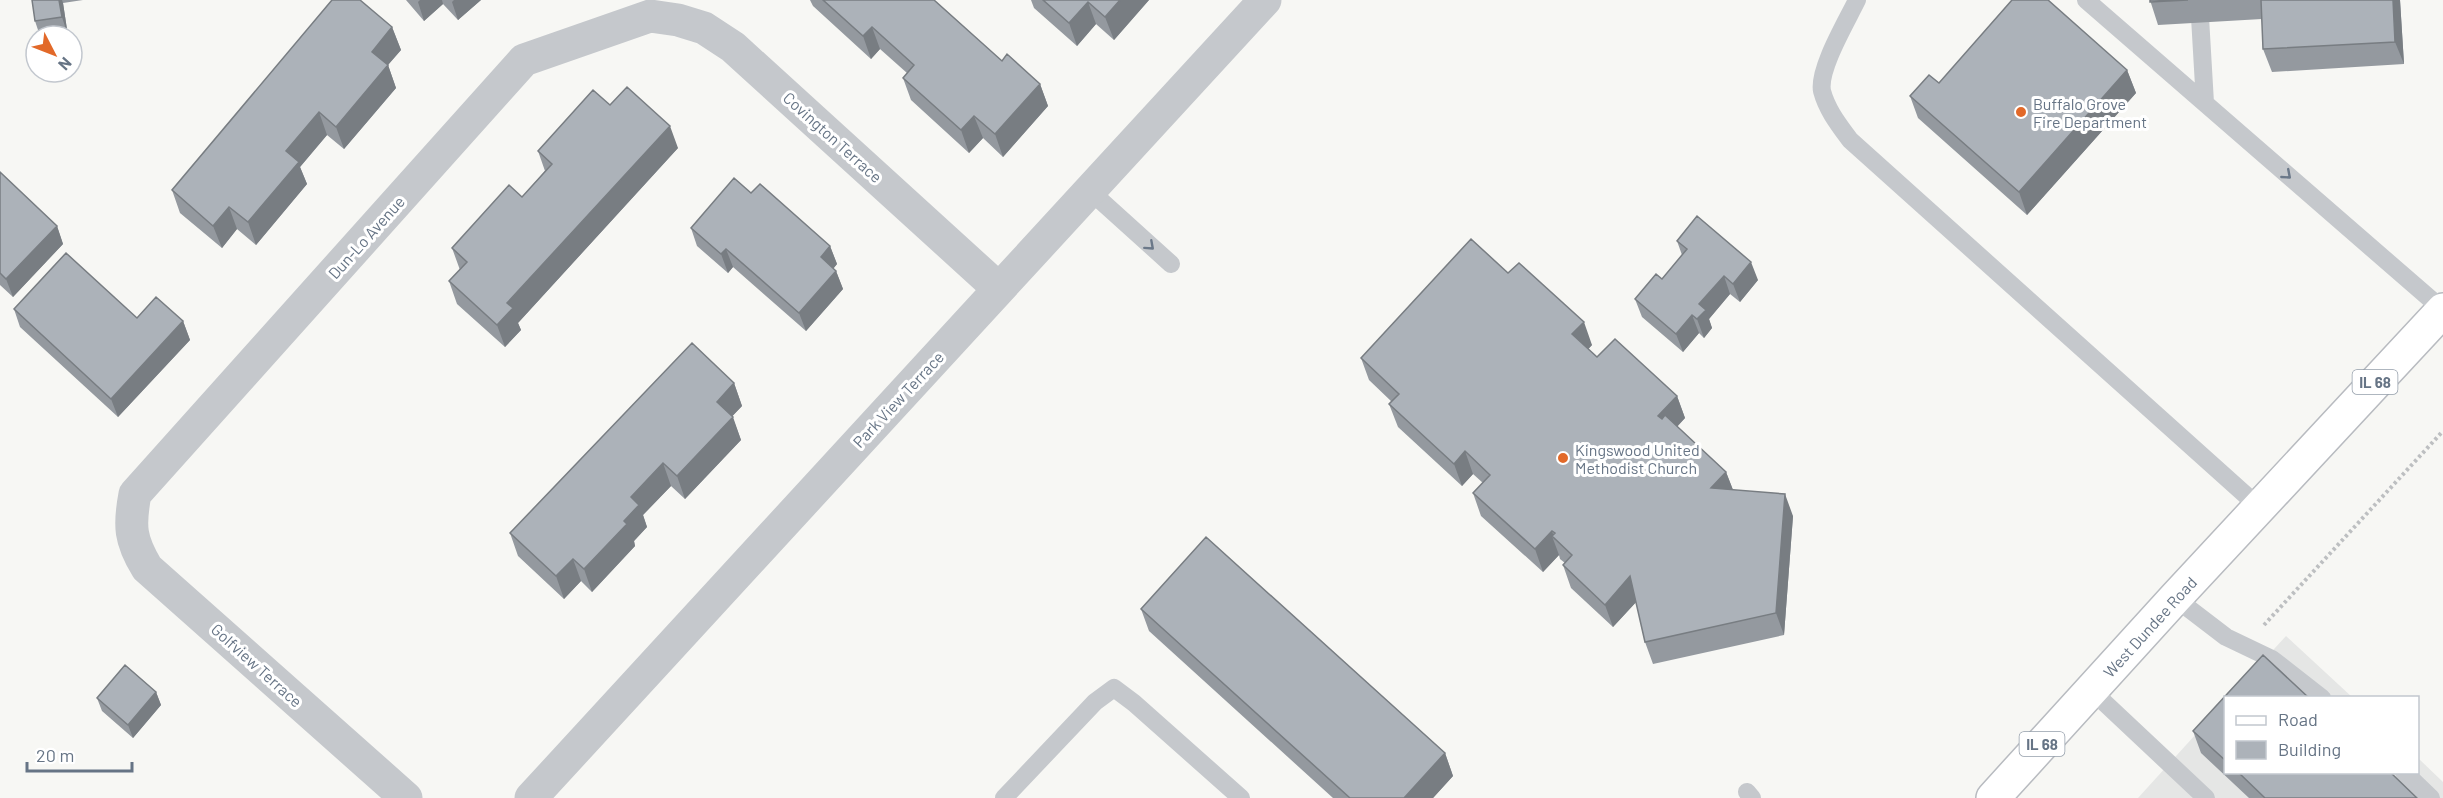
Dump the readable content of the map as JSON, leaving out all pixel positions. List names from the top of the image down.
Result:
{
  "streets": {
    "main road": ["IL 68", "West Dundee Road"],
    "street": [
      "Covington Terrace",
      "Dun-Lo Avenue",
      "Park View Terrace",
      "Golfview Terrace"
    ]
  },
  "crossings": [
    ["Covington Terrace", "Dun-Lo Avenue"],
    ["Covington Terrace", "Park View Terrace"],
    ["Dun-Lo Avenue", "Golfview Terrace"]
  ],
  "places": ["Buffalo Grove Fire Department", "Kingswood United Methodist Church"],
  "legend": ["Road", "Building"],
  "scale_bar": "20 m",
  "north": "bottom right"
}
